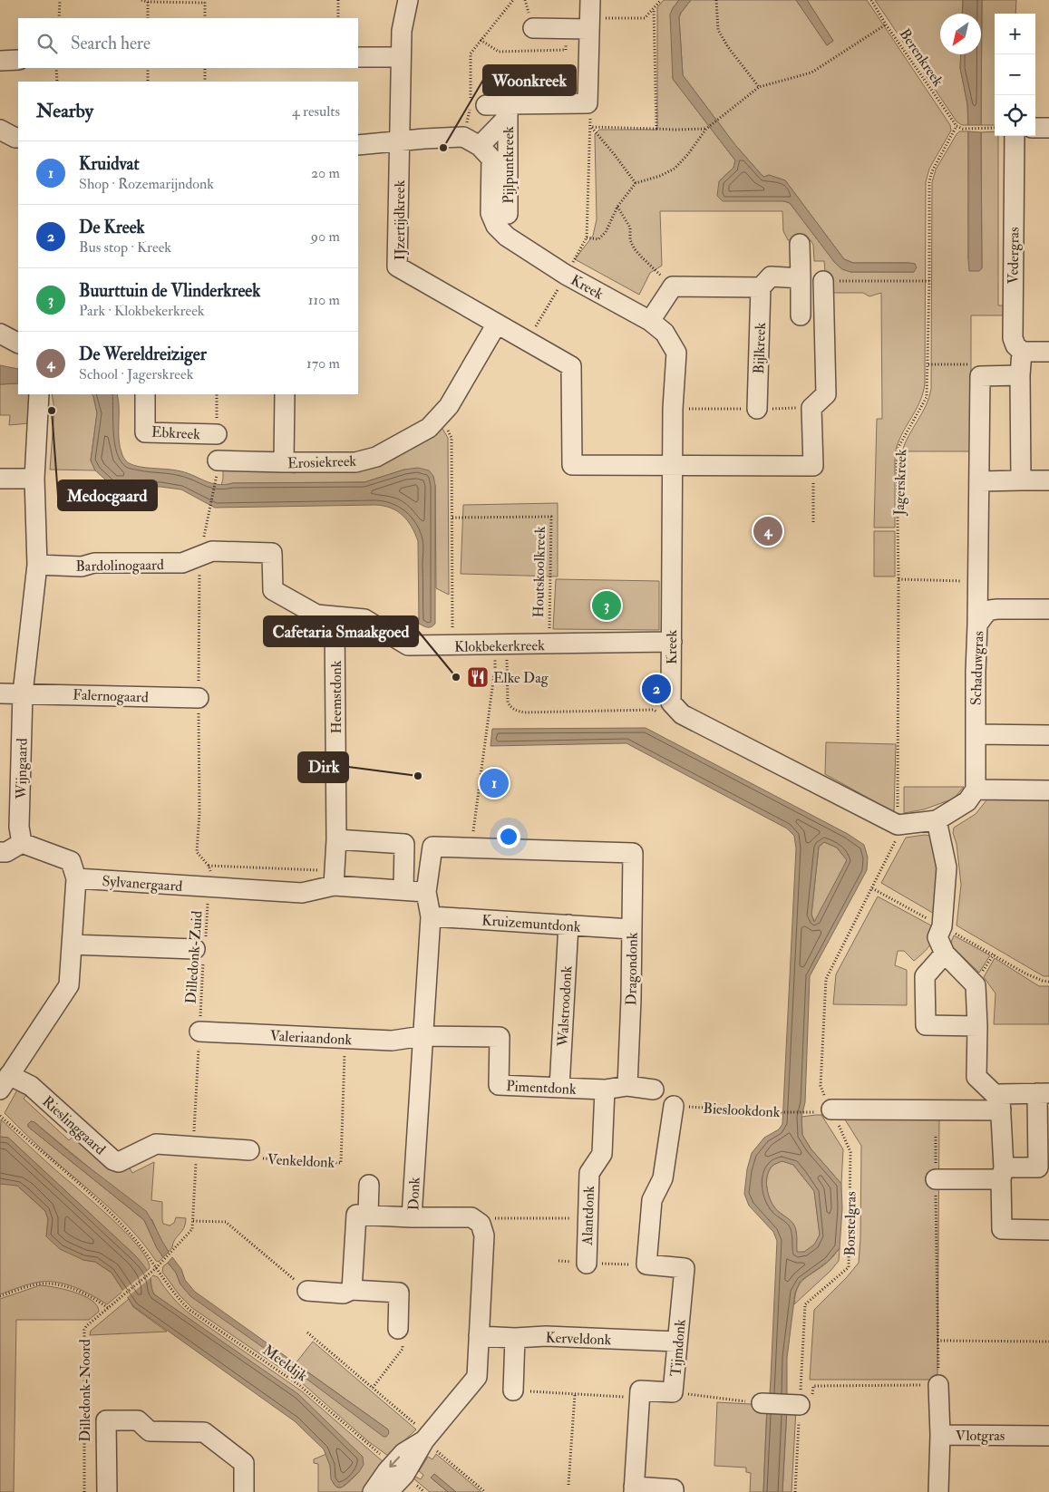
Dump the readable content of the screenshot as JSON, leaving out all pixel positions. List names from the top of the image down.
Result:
{
  "streets": {
    "street": [
      "Pijlpuntkreek",
      "IJzertijdkreek",
      "Vedergras",
      "Kreek",
      "Bijlkreek",
      "Ebkreek",
      "Erosiekreek",
      "Bardolinogaard",
      "Klokbekerkreek",
      "Schaduwgras",
      "Falernogaard",
      "Heemstdonk",
      "Wijngaard",
      "Sylvanergaard",
      "Kruizemuntdonk",
      "Dragondonk",
      "Walstroodonk",
      "Valeriaandonk",
      "Pimentdonk",
      "Rieslinggaard",
      "Venkeldonk",
      "Donk",
      "Alantdonk",
      "Kerveldonk",
      "Tijmdonk",
      "Dilledonk-Noord",
      "Vlotgras"
    ],
    "path": [
      "Berenkreek",
      "Jagerskreek",
      "Houtskoolkreek",
      "Dilledonk-Zuid",
      "Bieslookdonk",
      "Borstelgras",
      "Meeldijk"
    ]
  },
  "crossings": [
    ["Berenkreek", "Jagerskreek"],
    ["Pijlpuntkreek", "Kreek"],
    ["IJzertijdkreek", "Erosiekreek"],
    ["Kreek", "Jagerskreek"],
    ["Kreek", "Klokbekerkreek"],
    ["Kreek", "Borstelgras"],
    ["Jagerskreek", "Borstelgras"],
    ["Bardolinogaard", "Klokbekerkreek"],
    ["Bardolinogaard", "Heemstdonk"],
    ["Bardolinogaard", "Wijngaard"],
    ["Houtskoolkreek", "Klokbekerkreek"],
    ["Klokbekerkreek", "Heemstdonk"],
    ["Falernogaard", "Wijngaard"],
    ["Heemstdonk", "Sylvanergaard"],
    ["Sylvanergaard", "Dilledonk-Zuid"],
    ["Sylvanergaard", "Donk"],
    ["Kruizemuntdonk", "Dragondonk"],
    ["Kruizemuntdonk", "Walstroodonk"],
    ["Kruizemuntdonk", "Donk"],
    ["Dilledonk-Zuid", "Valeriaandonk"],
    ["Dilledonk-Zuid", "Rieslinggaard"],
    ["Dilledonk-Zuid", "Venkeldonk"],
    ["Dilledonk-Zuid", "Meeldijk"],
    ["Dilledonk-Zuid", "Dilledonk-Noord"],
    ["Dragondonk", "Pimentdonk"],
    ["Walstroodonk", "Pimentdonk"],
    ["Valeriaandonk", "Pimentdonk"],
    ["Valeriaandonk", "Venkeldonk"],
    ["Valeriaandonk", "Donk"],
    ["Pimentdonk", "Donk"],
    ["Pimentdonk", "Alantdonk"],
    ["Bieslookdonk", "Tijmdonk"],
    ["Rieslinggaard", "Venkeldonk"],
    ["Kerveldonk", "Tijmdonk"],
    ["Meeldijk", "Dilledonk-Noord"]
  ],
  "places": {
    "other": [
      "Woonkreek",
      "Medocgaard",
      "Cafetaria Smaakgoed",
      "Dirk"
    ],
    "restaurant": ["Elke Dag"]
  },
  "north": "bottom left",
  "page": {
    "map_buttons": ["+", "−"],
    "search": "Search here",
    "heading": ["Nearby", "4 results"],
    "list": [
      {
        "mark": "1",
        "name": "Kruidvat",
        "note": "Shop · Rozemarijndonk",
        "value": "20 m"
      },
      {
        "mark": "2",
        "name": "De Kreek",
        "note": "Bus stop · Kreek",
        "value": "90 m"
      },
      {
        "mark": "3",
        "name": "Buurttuin de Vlinderkreek",
        "note": "Park · Klokbekerkreek",
        "value": "110 m"
      },
      {
        "mark": "4",
        "name": "De Wereldreiziger",
        "note": "School · Jagerskreek",
        "value": "170 m"
      }
    ],
    "pins": [
      "4",
      "3",
      "2",
      "1"
    ]
  }
}
